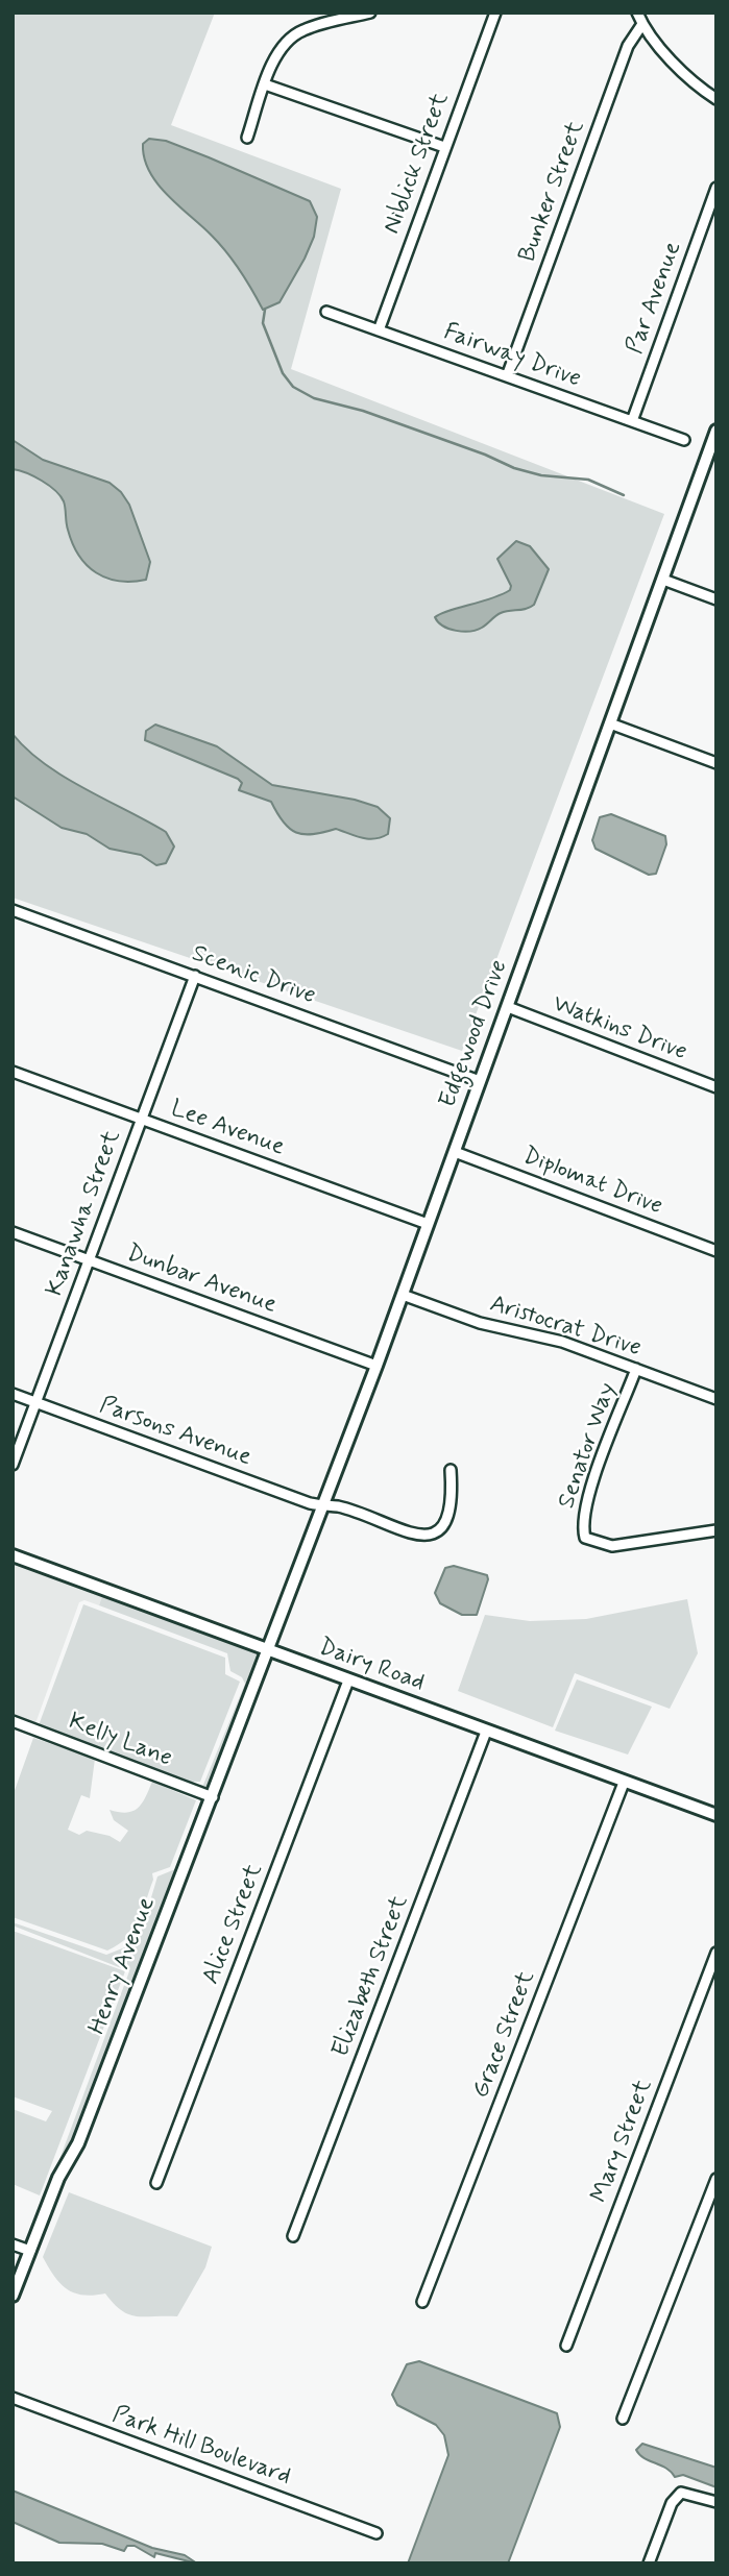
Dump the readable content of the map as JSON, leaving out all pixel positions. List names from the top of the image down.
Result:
{
  "streets": {
    "street": [
      "Niblick Street",
      "Bunker Street",
      "Par Avenue",
      "Fairway Drive",
      "Scenic Drive",
      "Watkins Drive",
      "Edgewood Drive",
      "Lee Avenue",
      "Diplomat Drive",
      "Kanawha Street",
      "Dunbar Avenue",
      "Aristocrat Drive",
      "Parsons Avenue",
      "Senator Way",
      "Dairy Road",
      "Kelly Lane",
      "Alice Street",
      "Henry Avenue",
      "Elizabeth Street",
      "Grace Street",
      "Mary Street",
      "Park Hill Boulevard"
    ]
  },
  "crossings": [
    ["Niblick Street", "Fairway Drive"],
    ["Bunker Street", "Fairway Drive"],
    ["Par Avenue", "Fairway Drive"],
    ["Scenic Drive", "Edgewood Drive"],
    ["Scenic Drive", "Kanawha Street"],
    ["Watkins Drive", "Edgewood Drive"],
    ["Edgewood Drive", "Lee Avenue"],
    ["Edgewood Drive", "Diplomat Drive"],
    ["Edgewood Drive", "Dunbar Avenue"],
    ["Edgewood Drive", "Aristocrat Drive"],
    ["Edgewood Drive", "Parsons Avenue"],
    ["Edgewood Drive", "Dairy Road"],
    ["Edgewood Drive", "Henry Avenue"],
    ["Lee Avenue", "Kanawha Street"],
    ["Kanawha Street", "Dunbar Avenue"],
    ["Kanawha Street", "Parsons Avenue"],
    ["Aristocrat Drive", "Senator Way"],
    ["Dairy Road", "Alice Street"],
    ["Dairy Road", "Henry Avenue"],
    ["Dairy Road", "Elizabeth Street"],
    ["Dairy Road", "Grace Street"],
    ["Kelly Lane", "Henry Avenue"]
  ]
}
